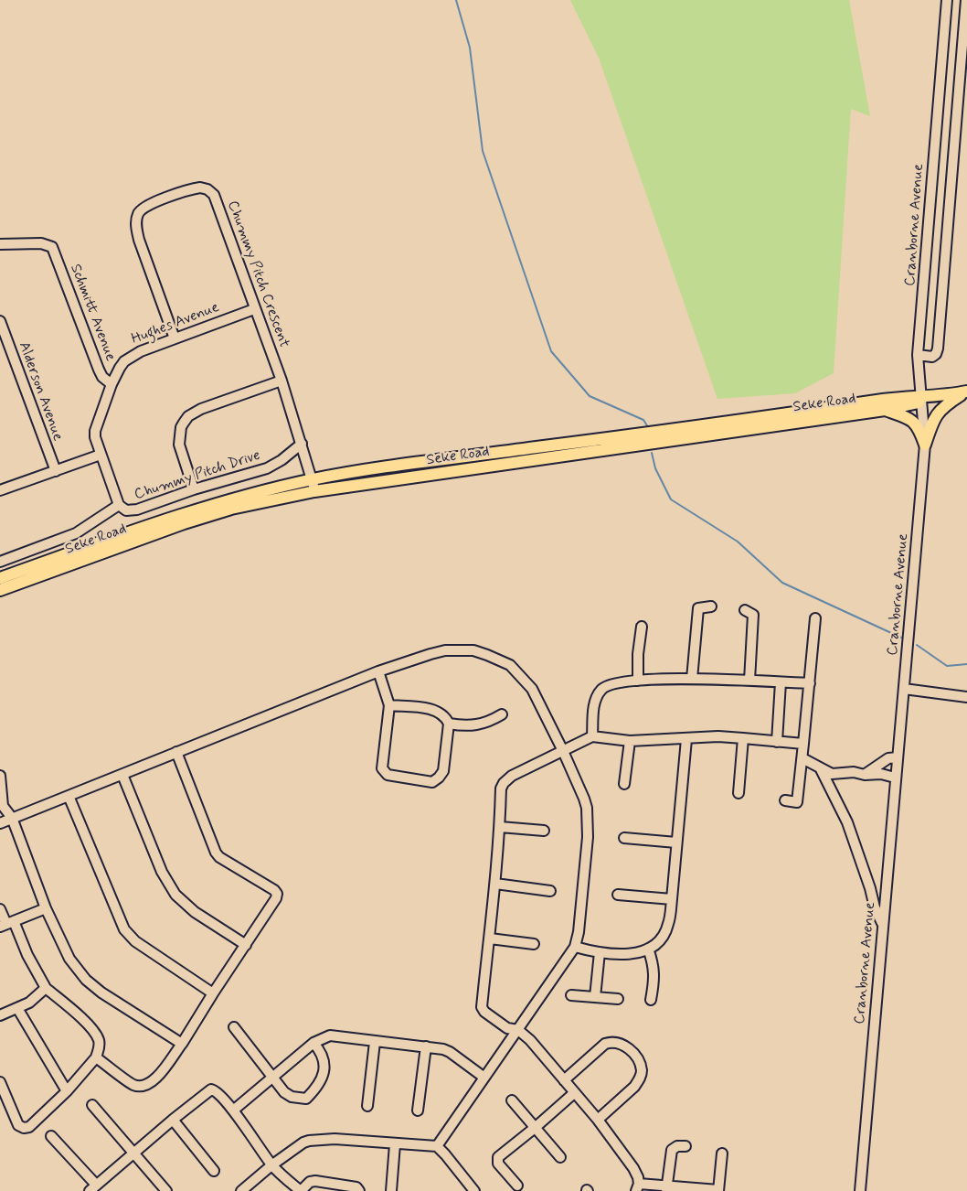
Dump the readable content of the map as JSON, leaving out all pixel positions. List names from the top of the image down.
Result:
{
  "streets": {
    "main road": ["Seke Road"],
    "street": [
      "Cranborne Avenue",
      "Chummy Pitch Crescent",
      "Schmitt Avenue",
      "Hughes Avenue",
      "Alderson Avenue",
      "Chummy Pitch Drive"
    ]
  },
  "crossings": [
    ["Cranborne Avenue", "Seke Road"],
    ["Chummy Pitch Crescent", "Hughes Avenue"],
    ["Chummy Pitch Crescent", "Seke Road"],
    ["Chummy Pitch Crescent", "Chummy Pitch Drive"],
    ["Schmitt Avenue", "Hughes Avenue"],
    ["Hughes Avenue", "Chummy Pitch Drive"]
  ]
}
